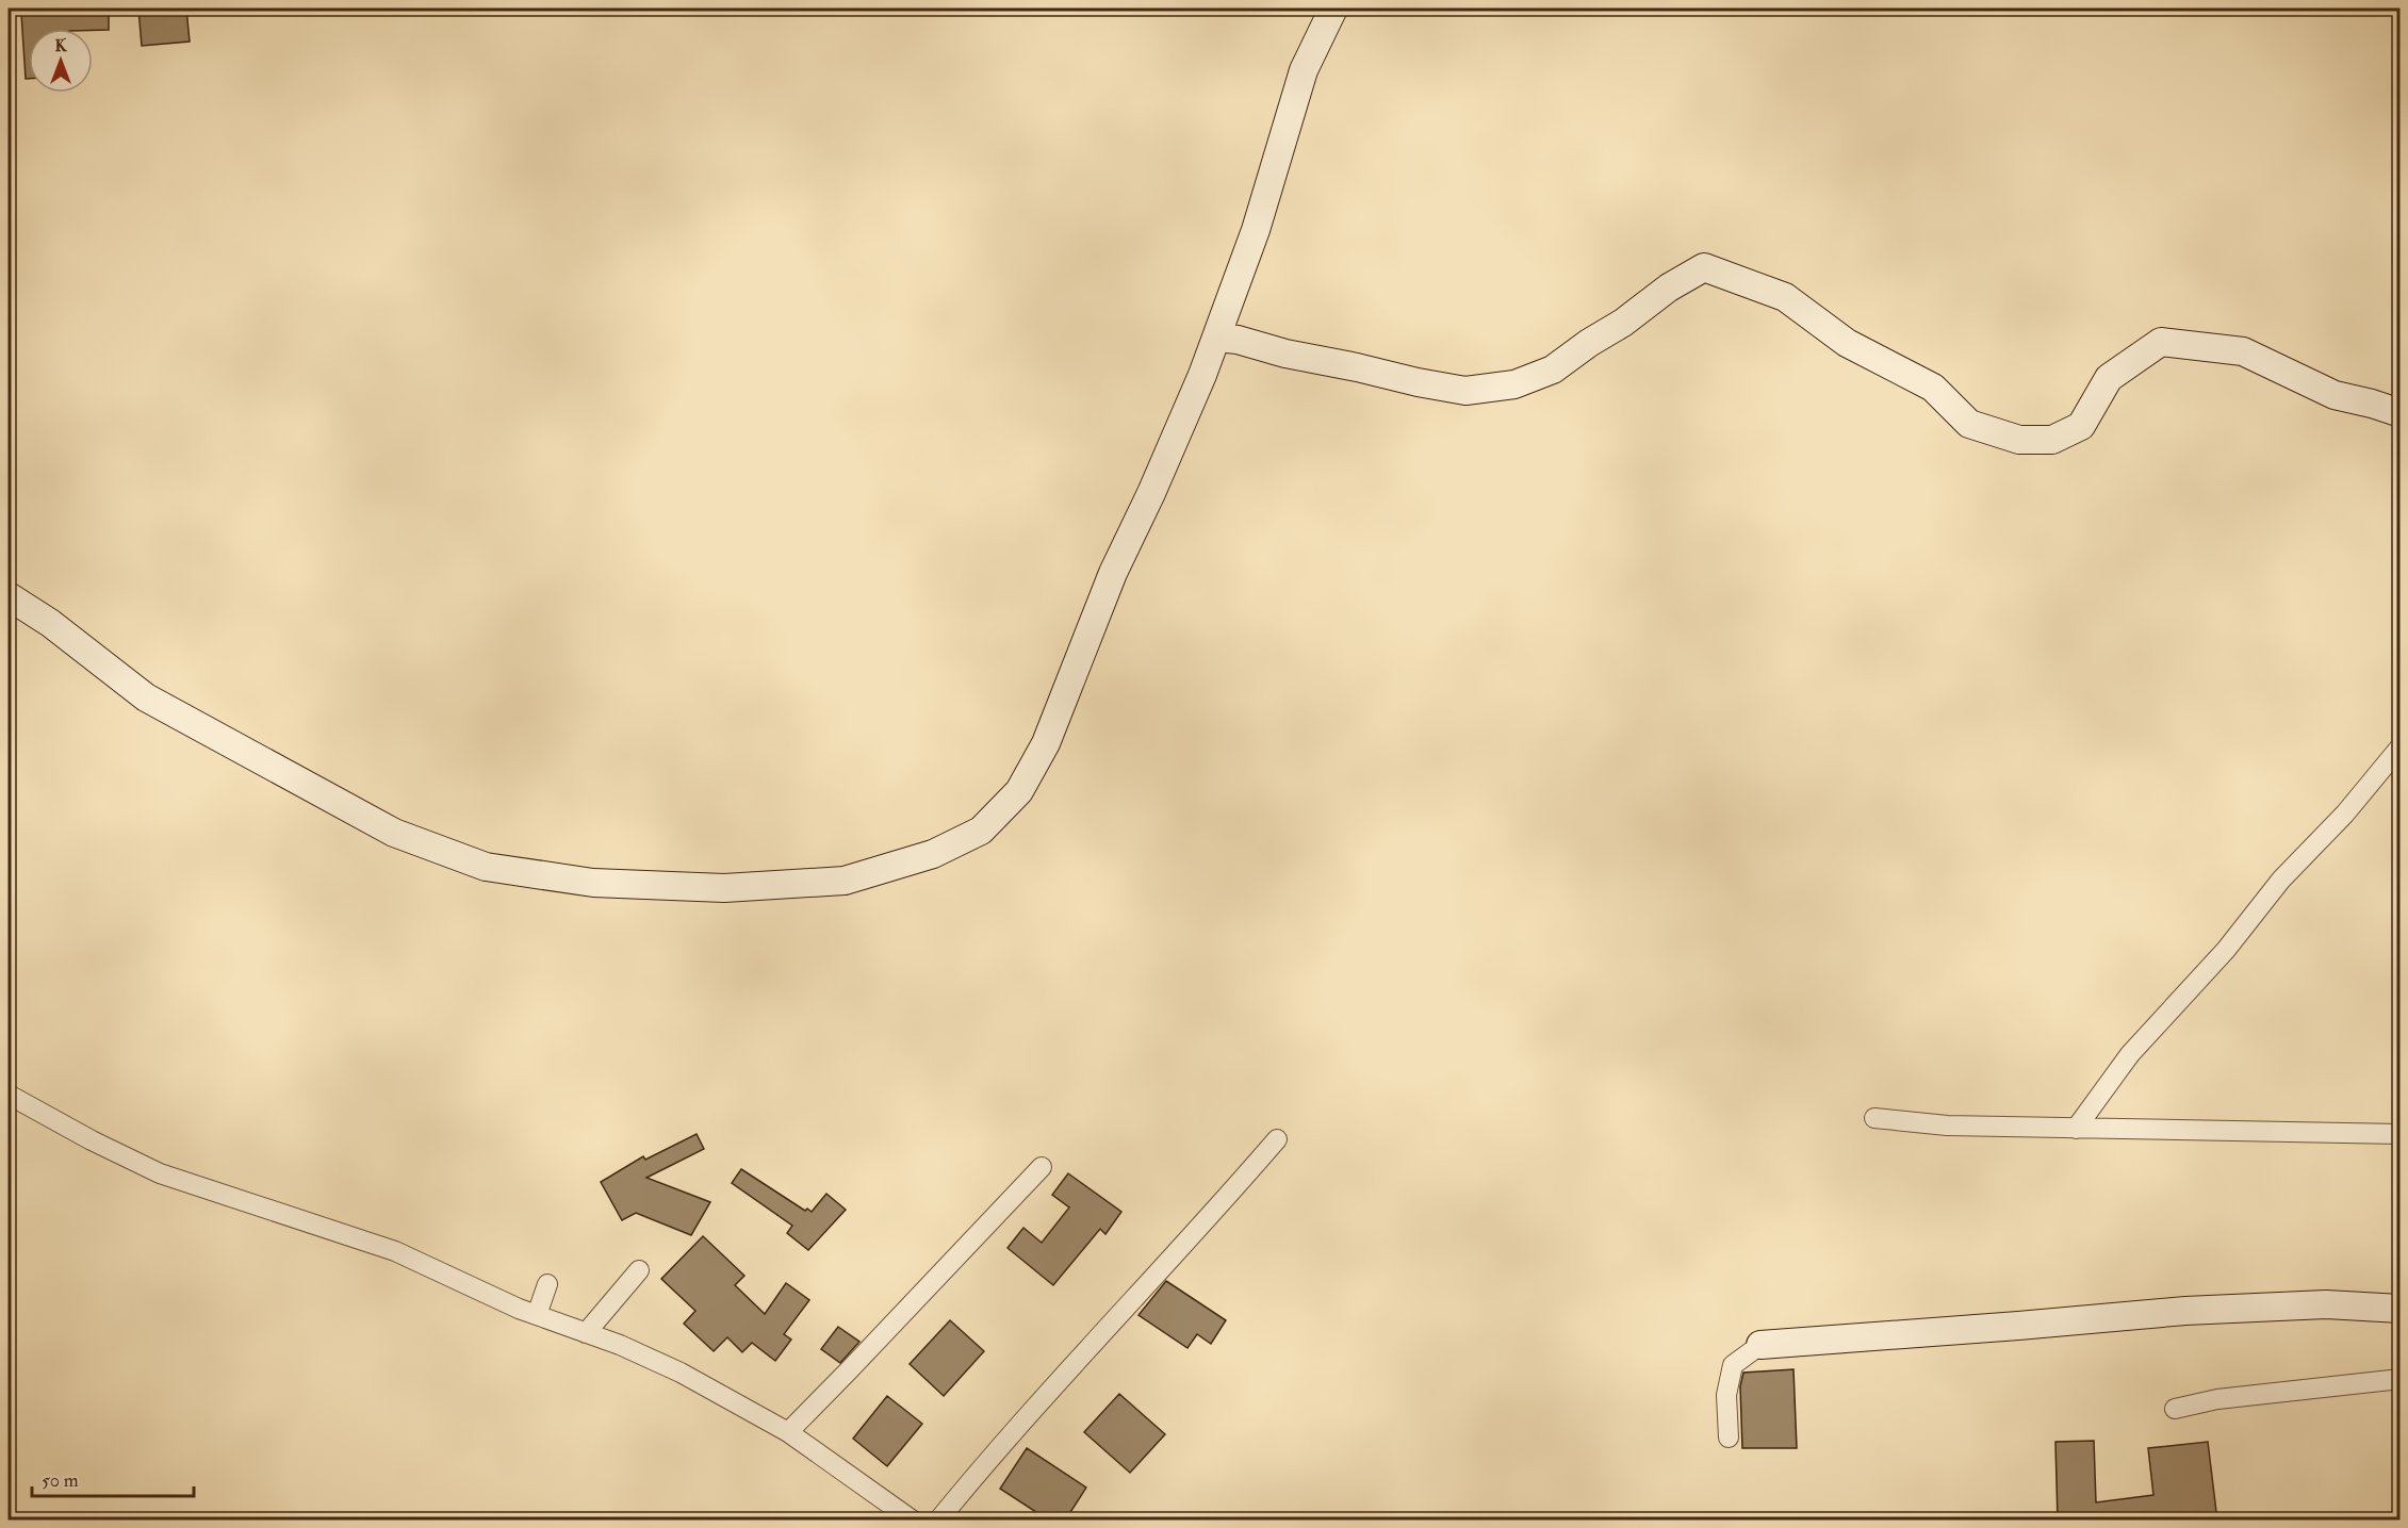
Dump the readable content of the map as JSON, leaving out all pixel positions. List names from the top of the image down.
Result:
{
  "scale_bar": "50 m",
  "north": "top"
}
